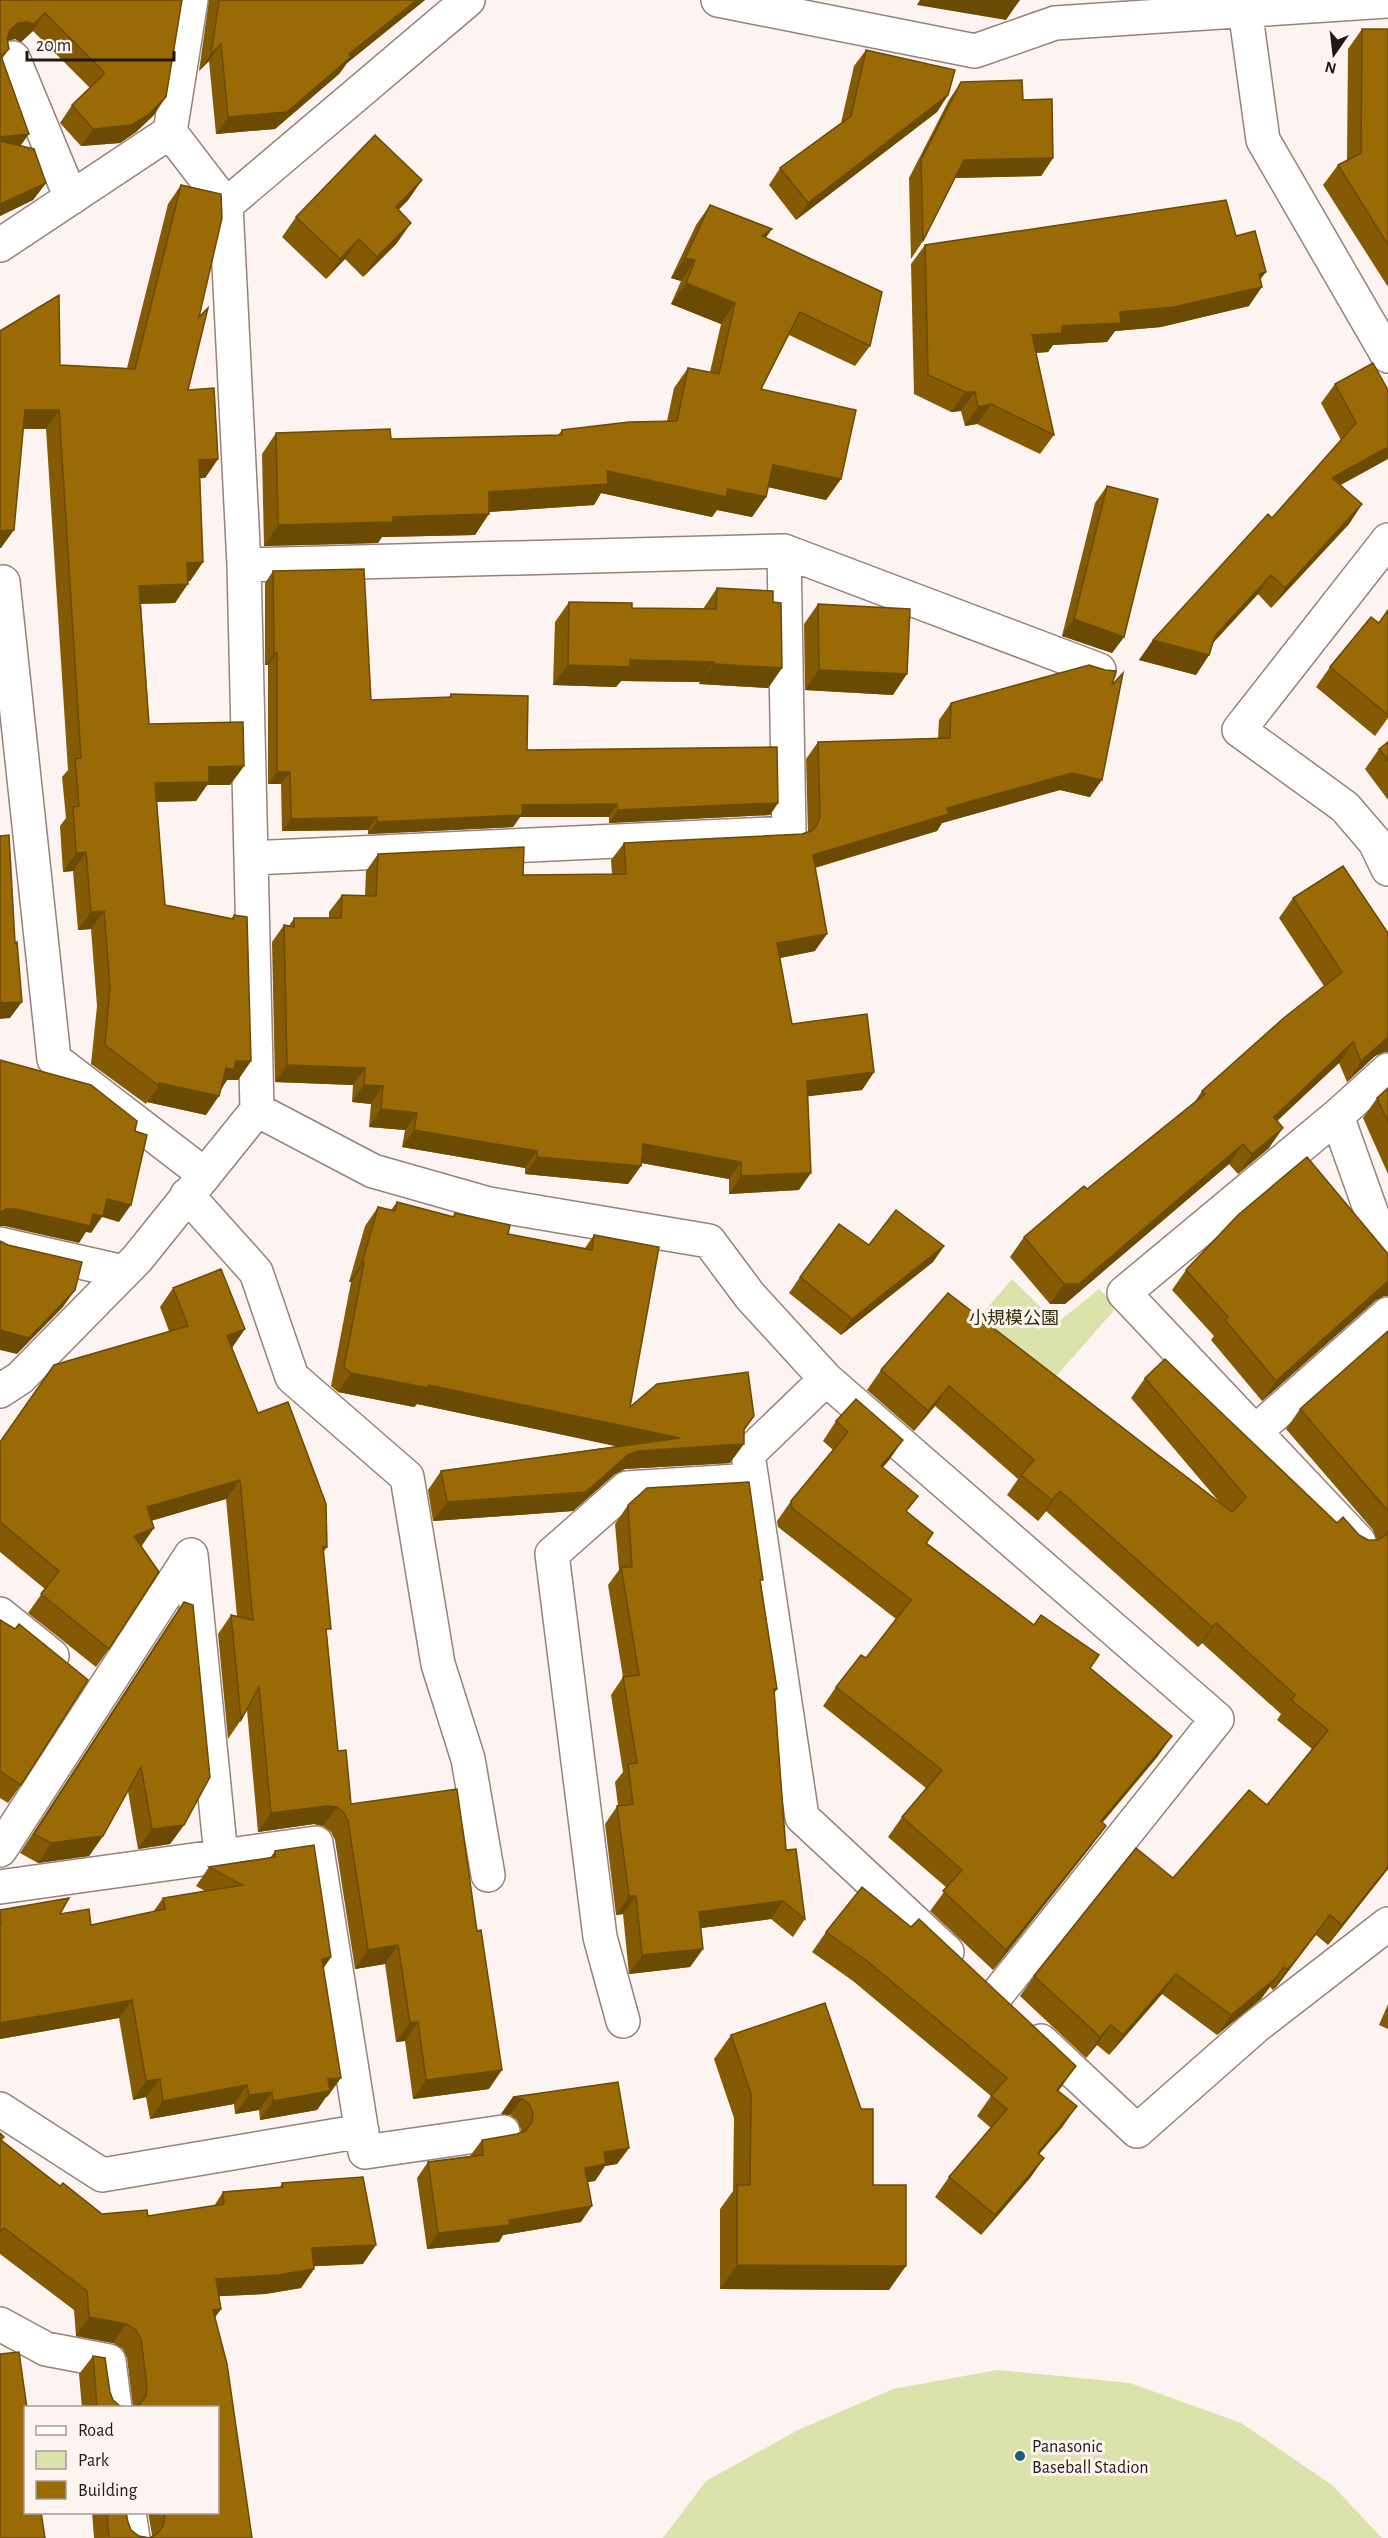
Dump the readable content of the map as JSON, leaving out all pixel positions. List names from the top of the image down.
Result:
{
  "parks": ["小規模公園"],
  "places": ["Panasonic Baseball Stadion"],
  "legend": ["Road", "Park", "Building"],
  "scale_bar": "20 m",
  "north": "bottom"
}
